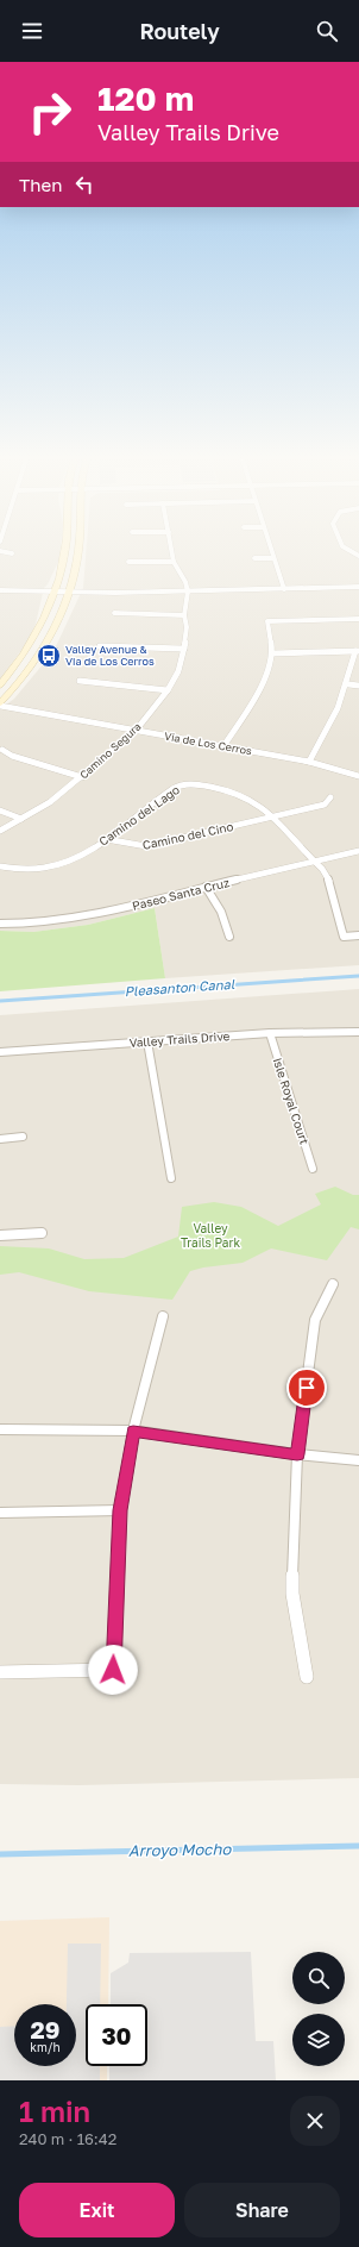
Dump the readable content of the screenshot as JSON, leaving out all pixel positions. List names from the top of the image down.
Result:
{
  "streets": {
    "street": [
      "Via de Los Cerros",
      "Camino Segura",
      "Camino del Lago",
      "Camino del Cino",
      "Paseo Santa Cruz",
      "Valley Trails Drive",
      "Isle Royal Court"
    ]
  },
  "crossings": [
    ["Via de Los Cerros", "Camino Segura"],
    ["Camino del Lago", "Camino del Cino"],
    ["Camino del Lago", "Paseo Santa Cruz"],
    ["Valley Trails Drive", "Isle Royal Court"]
  ],
  "water": ["Pleasanton Canal", "Arroyo Mocho"],
  "parks": ["Valley Trails Park"],
  "places": {
    "bus stop": ["Valley Avenue & Via de Los Cerros"]
  },
  "page": {
    "header": "Routely",
    "turn": ["120 m", "Valley Trails Drive"],
    "then": "Then",
    "speed": "29 km/h",
    "limit": "30",
    "heading": ["1 min", "240 m · 16:42"],
    "buttons": ["Exit", "Share"]
  }
}
